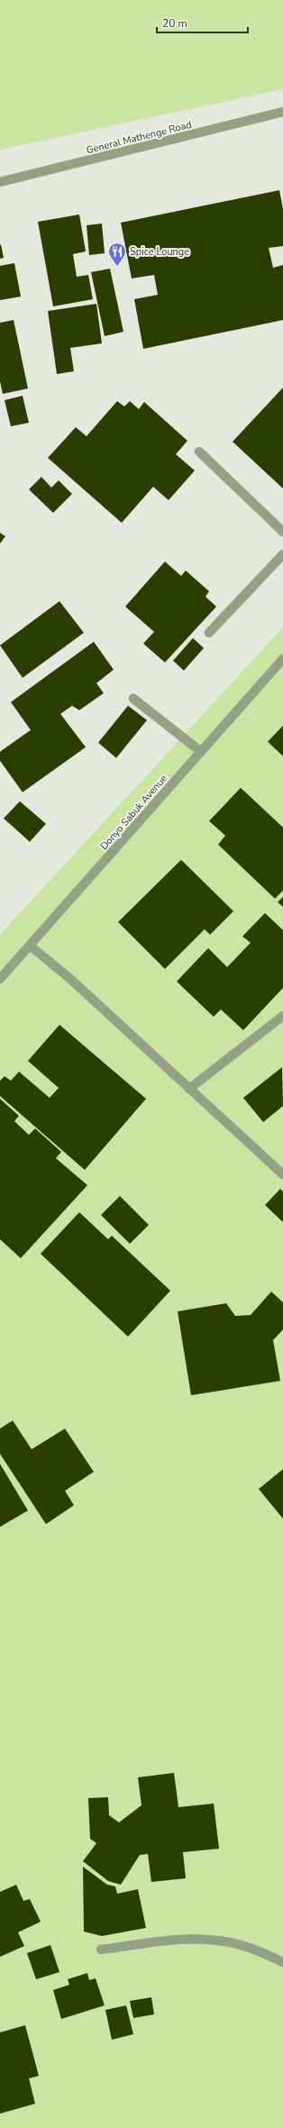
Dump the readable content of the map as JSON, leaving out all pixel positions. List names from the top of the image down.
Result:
{
  "streets": {
    "street": ["General Mathenge Road", "Donyo Sabuk Avenue"]
  },
  "places": {
    "restaurant": ["Spice Lounge"]
  },
  "scale_bar": "20 m"
}
